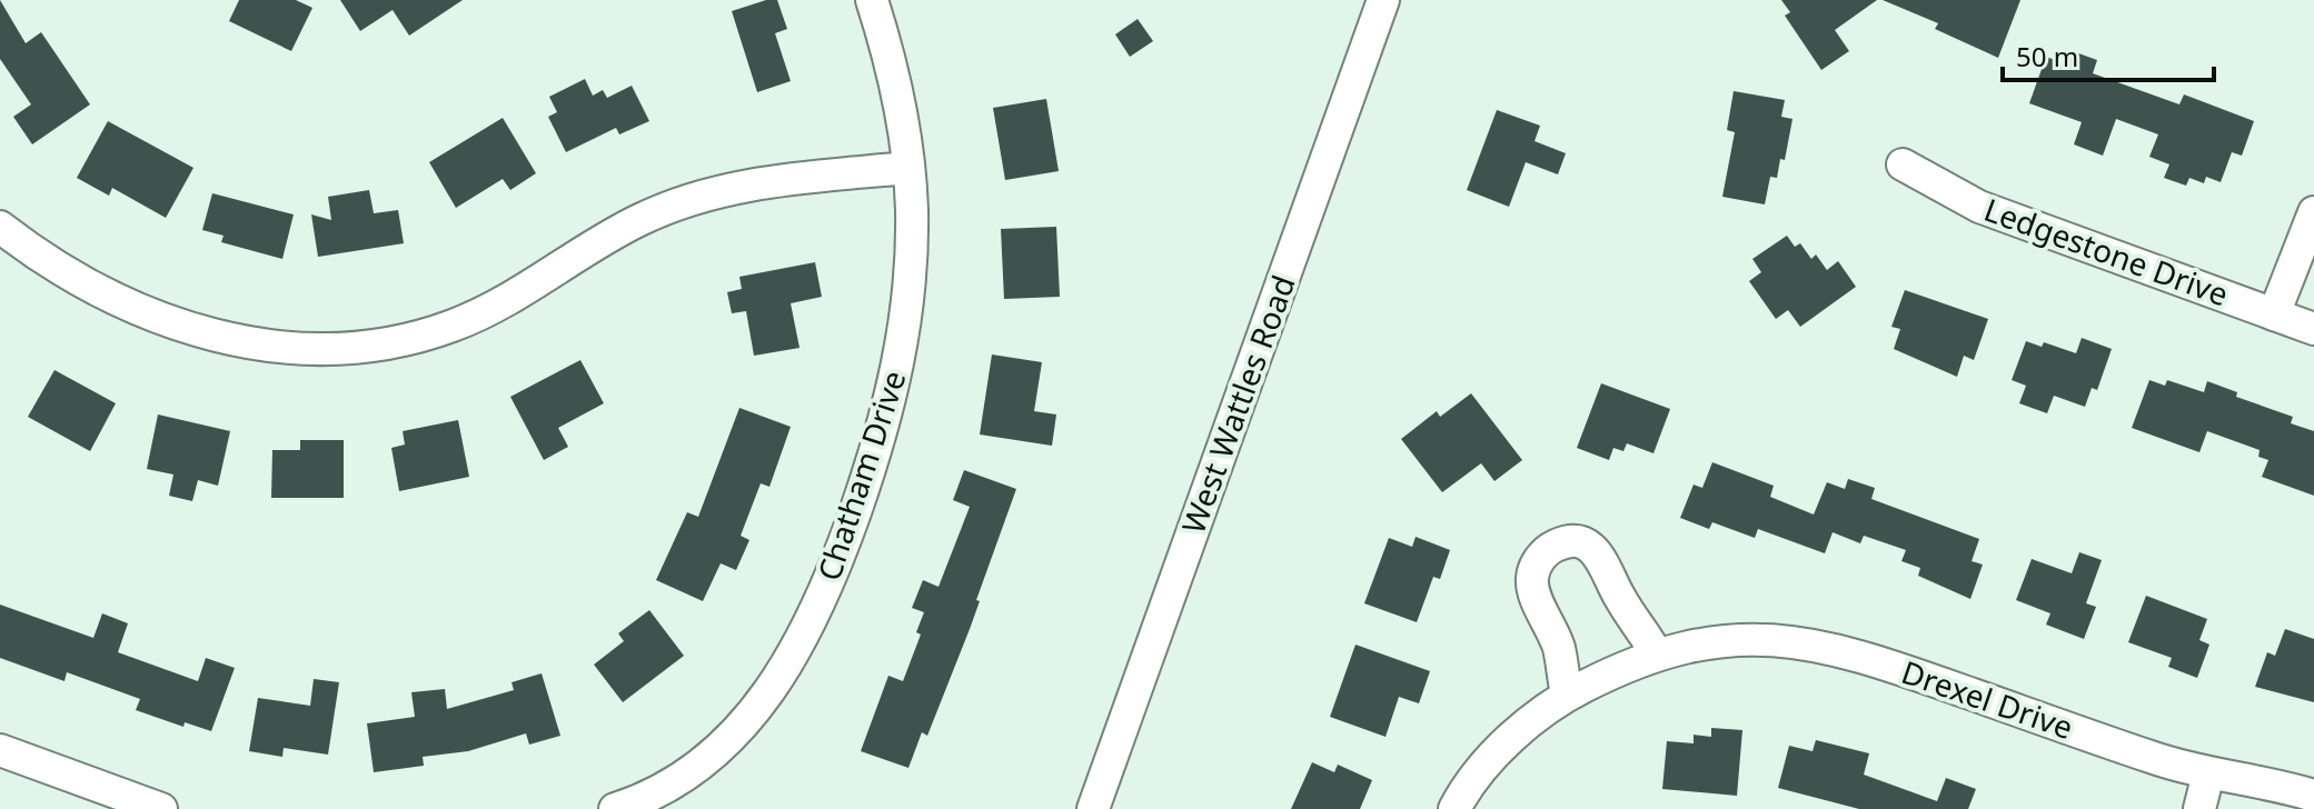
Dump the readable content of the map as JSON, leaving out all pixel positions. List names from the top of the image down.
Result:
{
  "streets": {
    "street": [
      "Ledgestone Drive",
      "West Wattles Road",
      "Chatham Drive",
      "Drexel Drive"
    ]
  },
  "scale_bar": "50 m"
}
